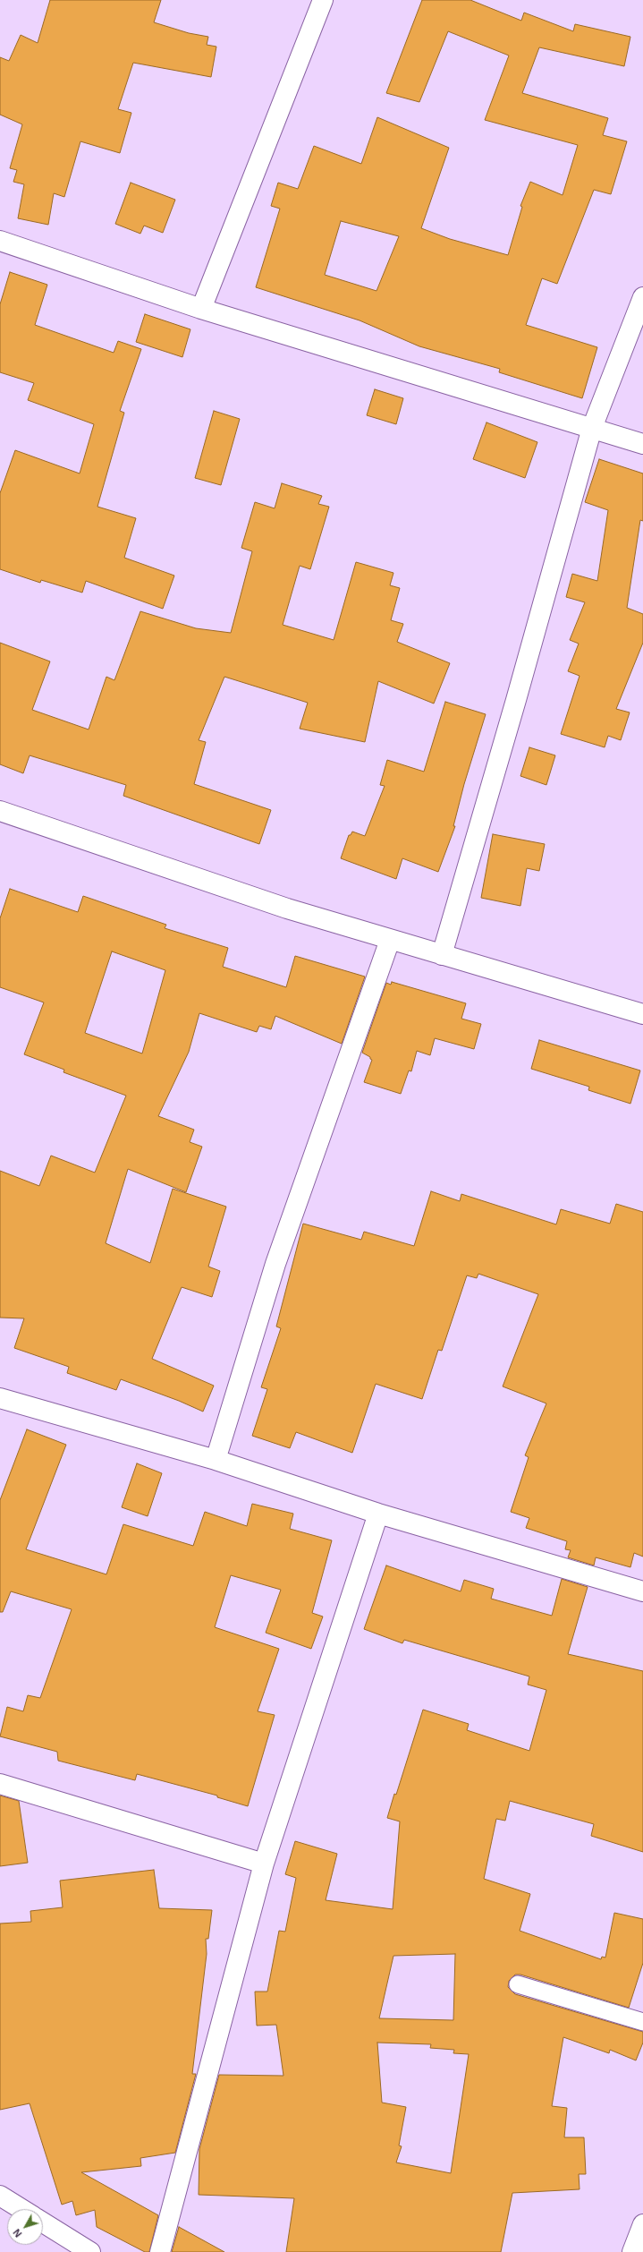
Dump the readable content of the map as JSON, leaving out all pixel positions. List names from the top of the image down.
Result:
{
  "north": "bottom left"
}
